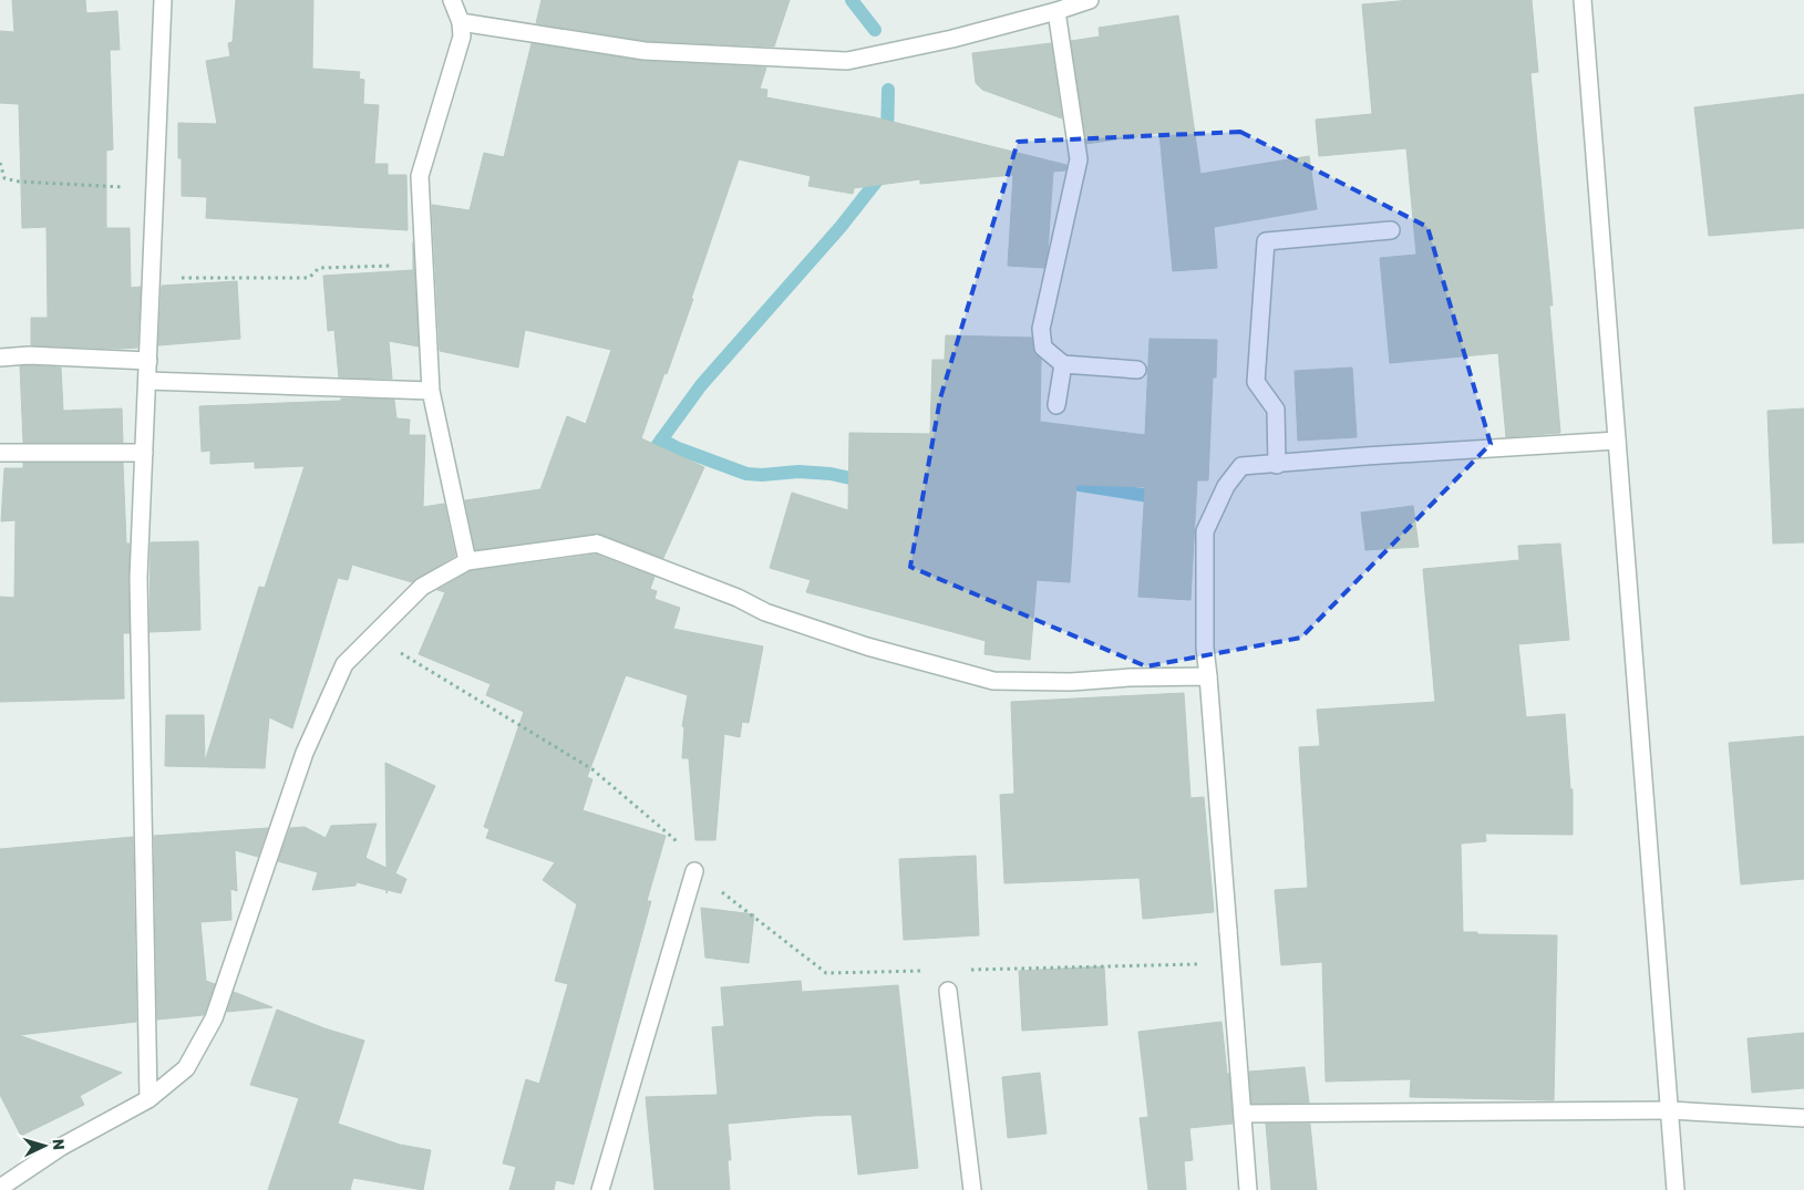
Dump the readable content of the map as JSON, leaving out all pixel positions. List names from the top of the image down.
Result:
{
  "north": "right"
}
